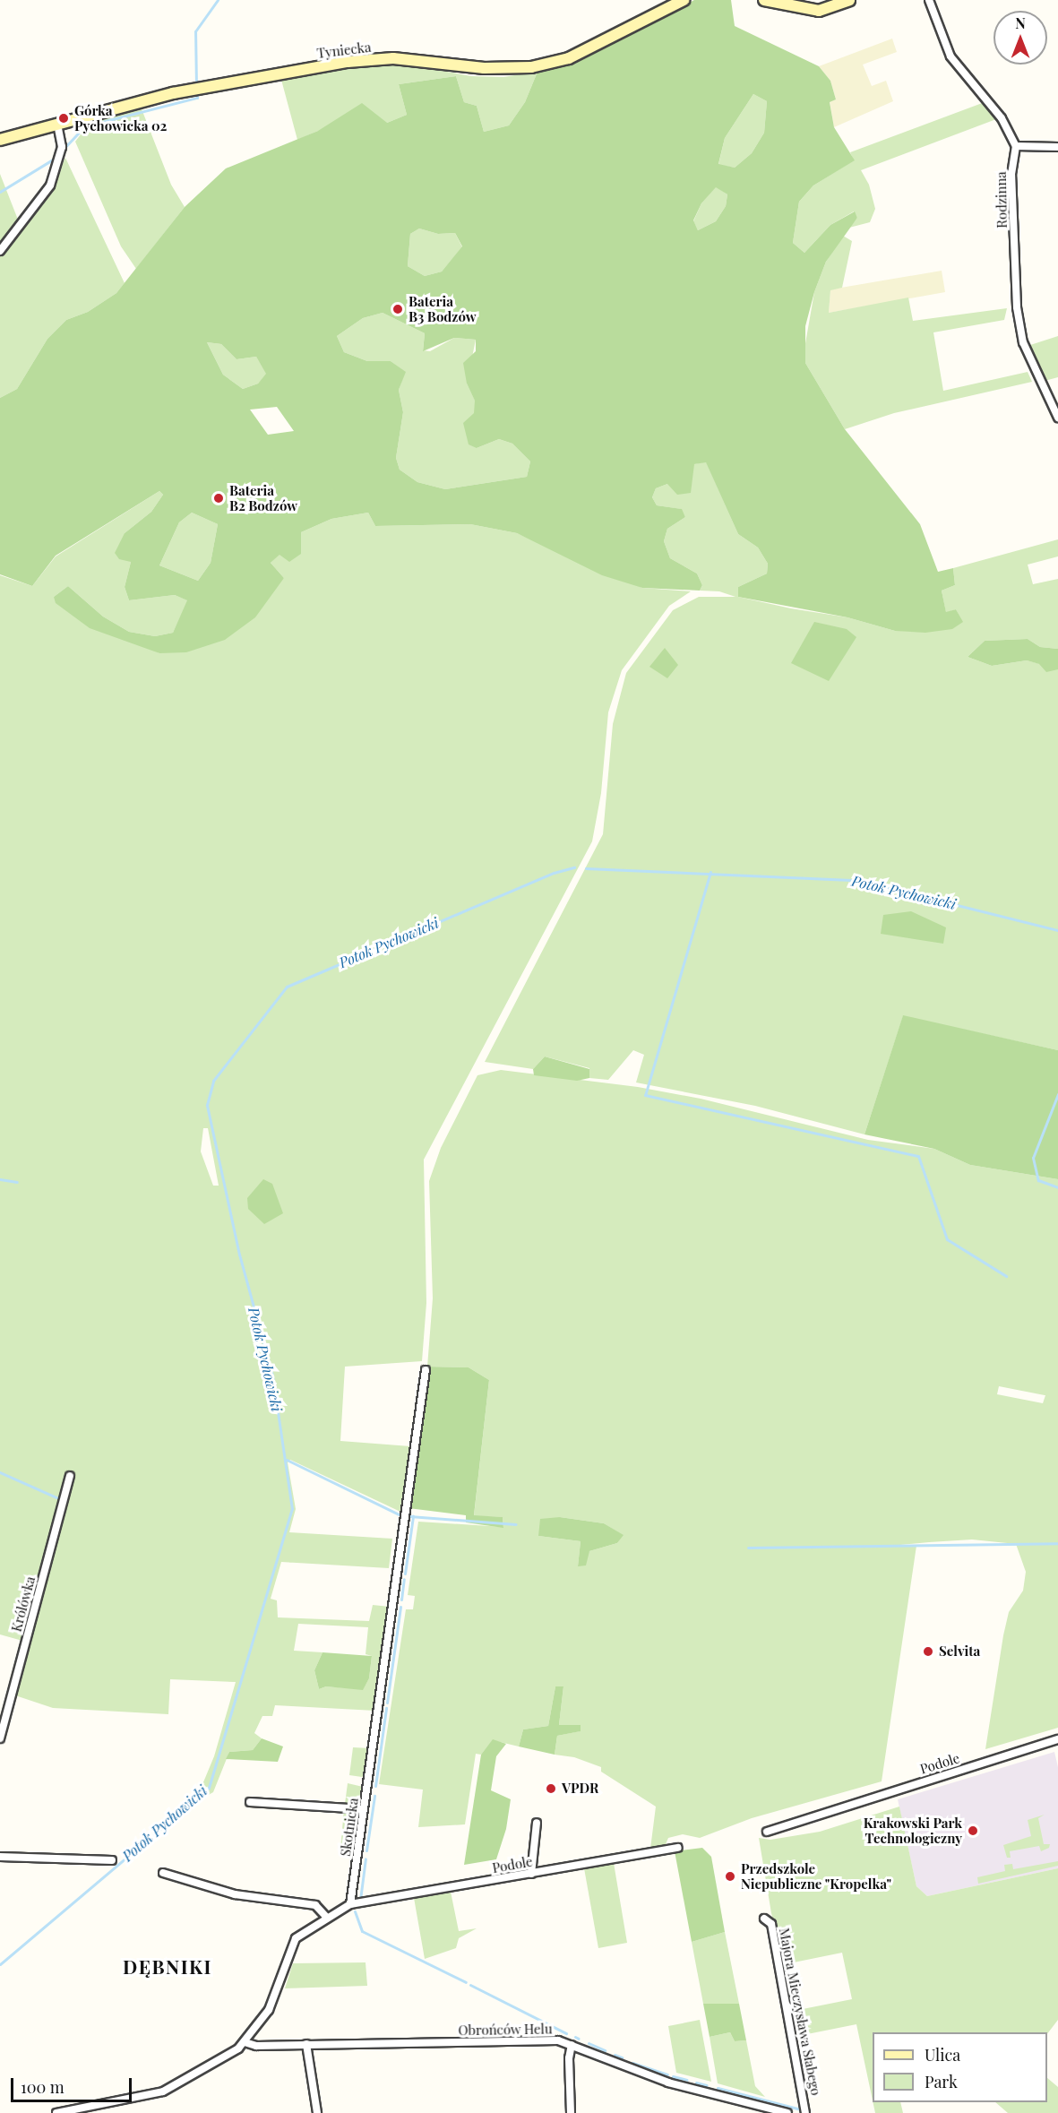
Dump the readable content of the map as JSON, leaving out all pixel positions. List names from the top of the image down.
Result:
{
  "streets": {
    "street": [
      "Tyniecka",
      "Rodzinna",
      "Królówka",
      "Podole",
      "Skotnicka",
      "Majora Mieczysława Słabego",
      "Obrońców Helu"
    ]
  },
  "crossings": [
    ["Podole", "Skotnicka"]
  ],
  "districts": ["DĘBNIKI"],
  "water": ["Potok Pychowicki"],
  "places": [
    "Górka Pychowicka 02",
    "Bateria B3 Bodzów",
    "Bateria B2 Bodzów",
    "Selvita",
    "VPDR",
    "Krakowski Park Technologiczny",
    "Przedszkole Niepubliczne \"Kropelka\""
  ],
  "legend": ["Ulica", "Park"],
  "scale_bar": "100 m",
  "north": "top"
}
